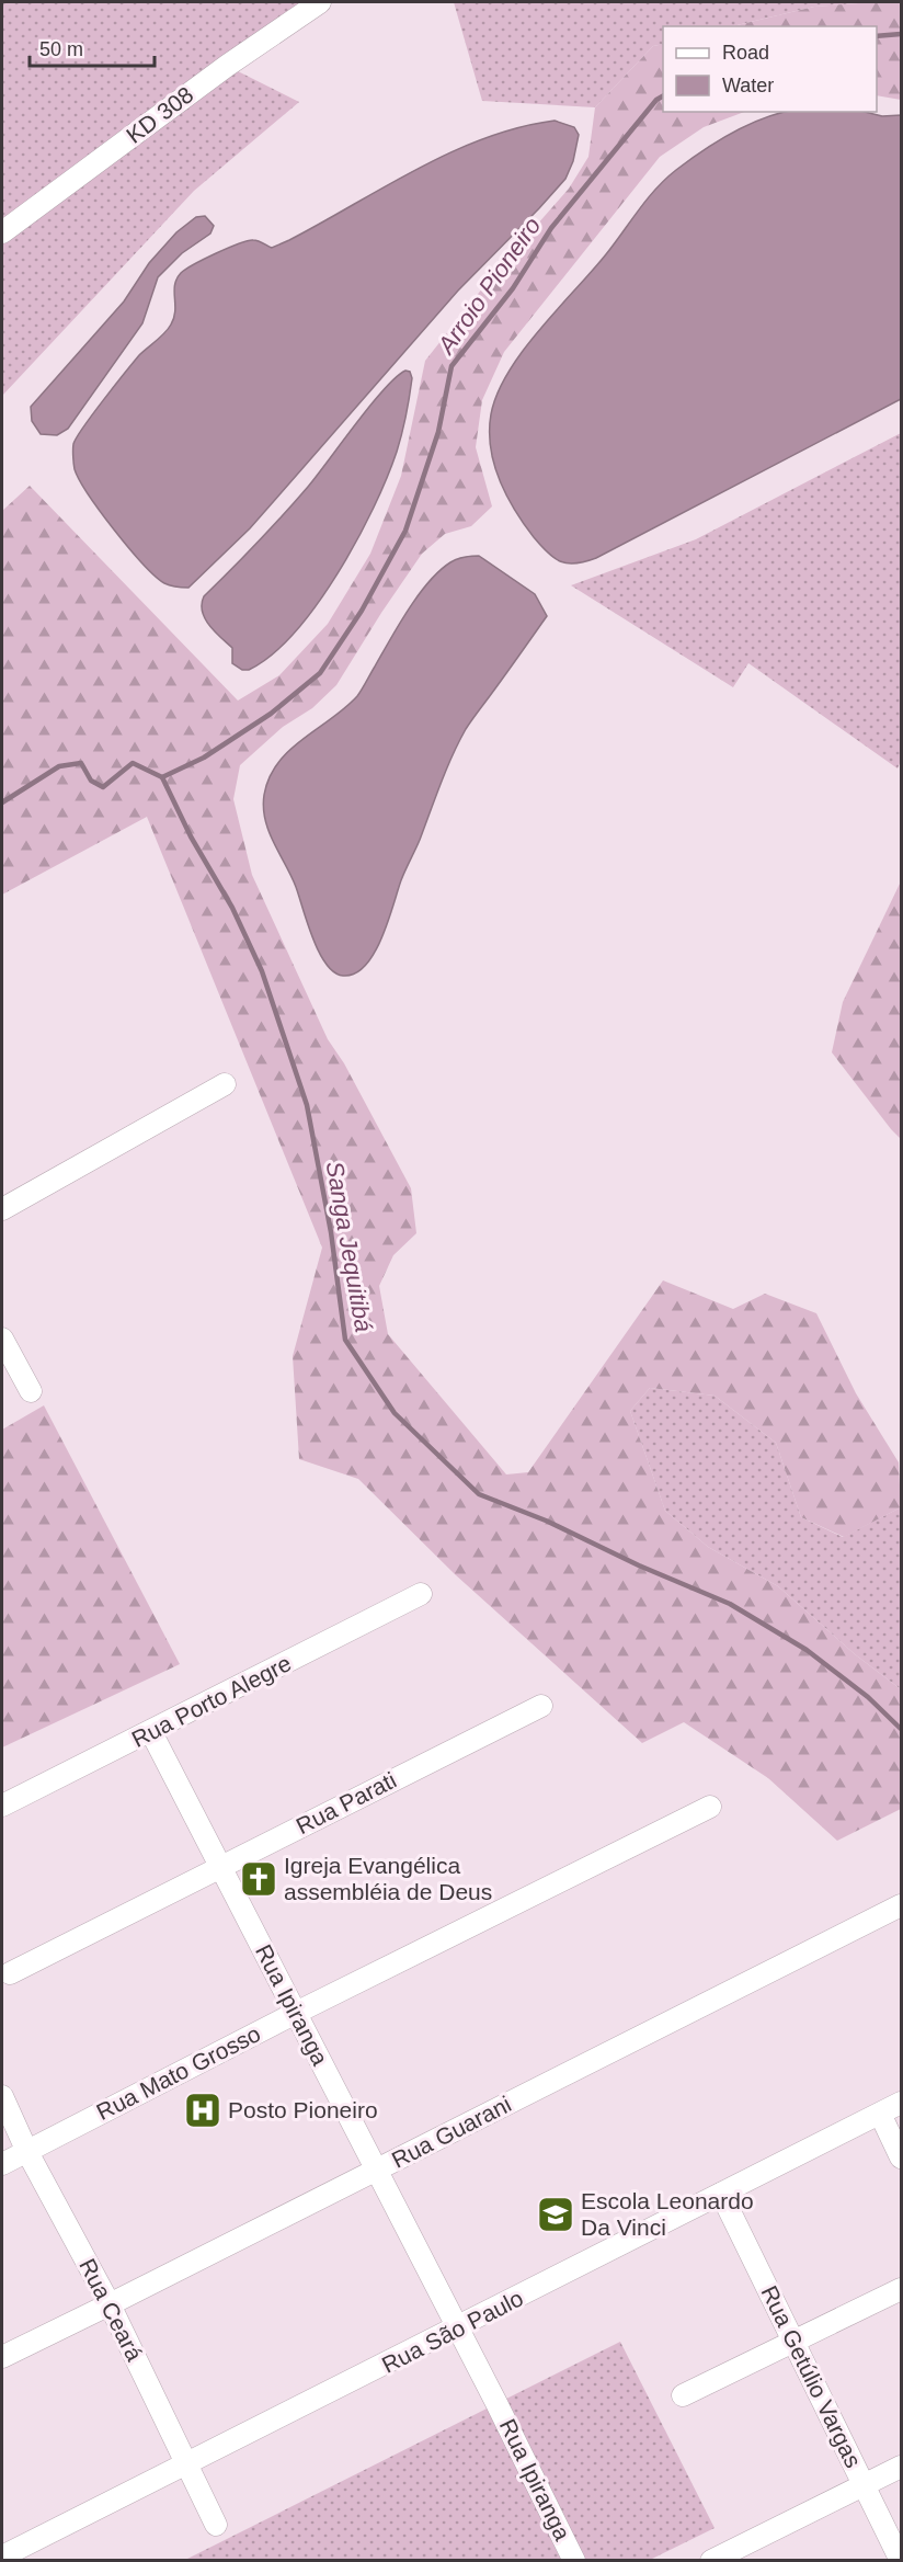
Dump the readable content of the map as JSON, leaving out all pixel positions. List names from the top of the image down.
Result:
{
  "streets": {
    "street": [
      "KD 308",
      "Rua Porto Alegre",
      "Rua Parati",
      "Rua Ipiranga",
      "Rua Mato Grosso",
      "Rua Guarani",
      "Rua Ceará",
      "Rua São Paulo",
      "Rua Getúlio Vargas"
    ]
  },
  "crossings": [
    ["Rua Porto Alegre", "Rua Ipiranga"],
    ["Rua Parati", "Rua Ipiranga"],
    ["Rua Ipiranga", "Rua Mato Grosso"],
    ["Rua Ipiranga", "Rua Guarani"],
    ["Rua Ipiranga", "Rua São Paulo"],
    ["Rua Mato Grosso", "Rua Ceará"],
    ["Rua Guarani", "Rua Ceará"],
    ["Rua Ceará", "Rua São Paulo"],
    ["Rua São Paulo", "Rua Getúlio Vargas"]
  ],
  "water": ["Arroio Pioneiro", "Sanga Jequitibá"],
  "places": {
    "church": ["Igreja Evangélica assembléia de Deus"],
    "hospital": ["Posto Pioneiro"],
    "school or university": ["Escola Leonardo Da Vinci"]
  },
  "legend": ["Road", "Water"],
  "scale_bar": "50 m"
}
